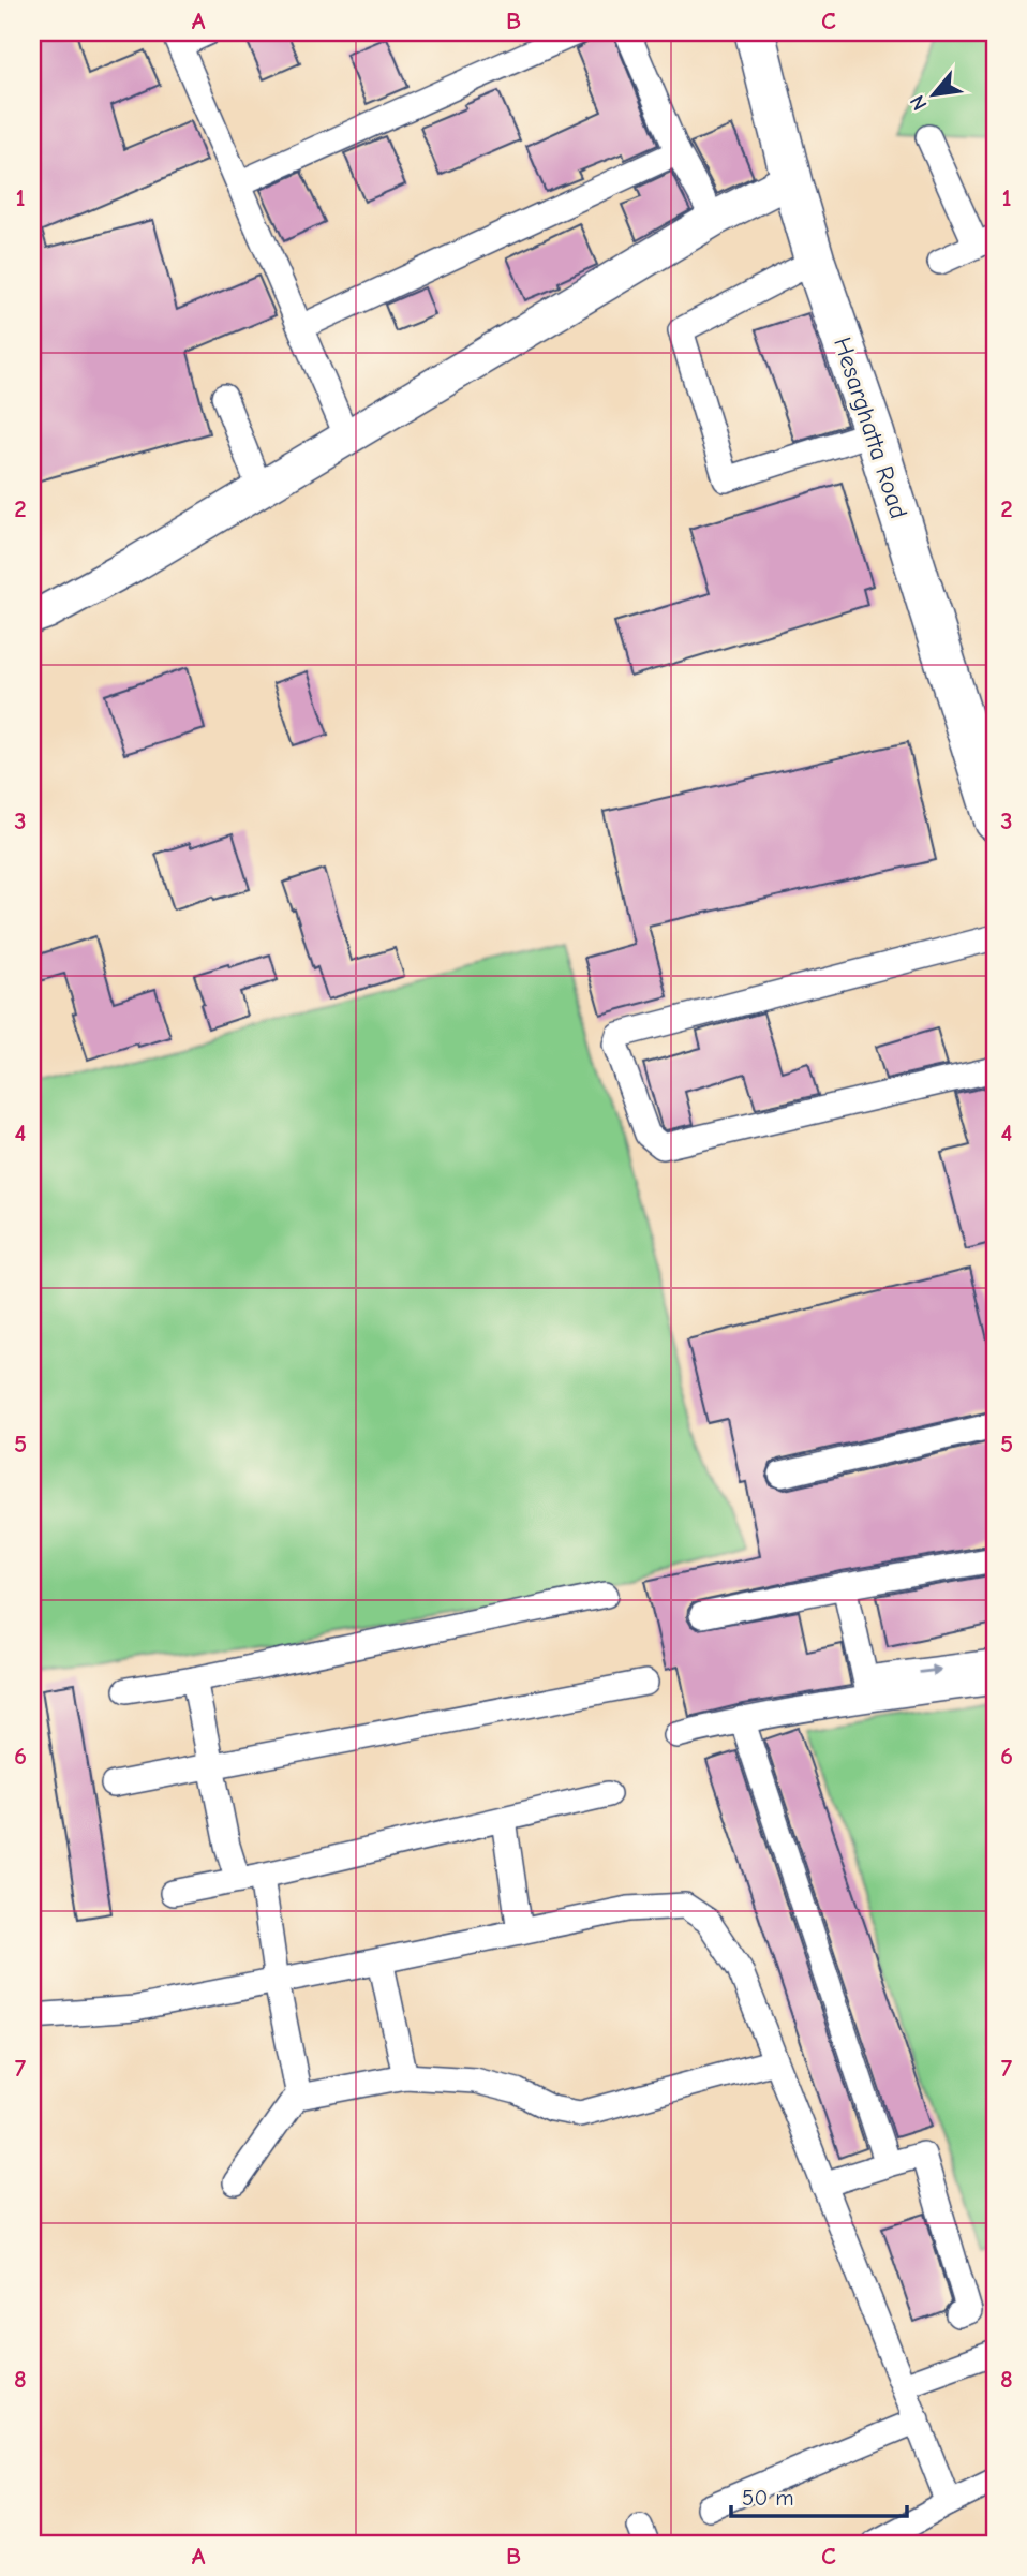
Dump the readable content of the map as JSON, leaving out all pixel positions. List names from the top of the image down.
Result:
{
  "streets": {
    "main road": ["Hesarghatta Road"]
  },
  "scale_bar": "50 m",
  "north": "bottom left",
  "grid": {
    "columns": ["A", "B", "C"],
    "rows": [
      "1",
      "2",
      "3",
      "4",
      "5",
      "6",
      "7",
      "8"
    ]
  }
}
